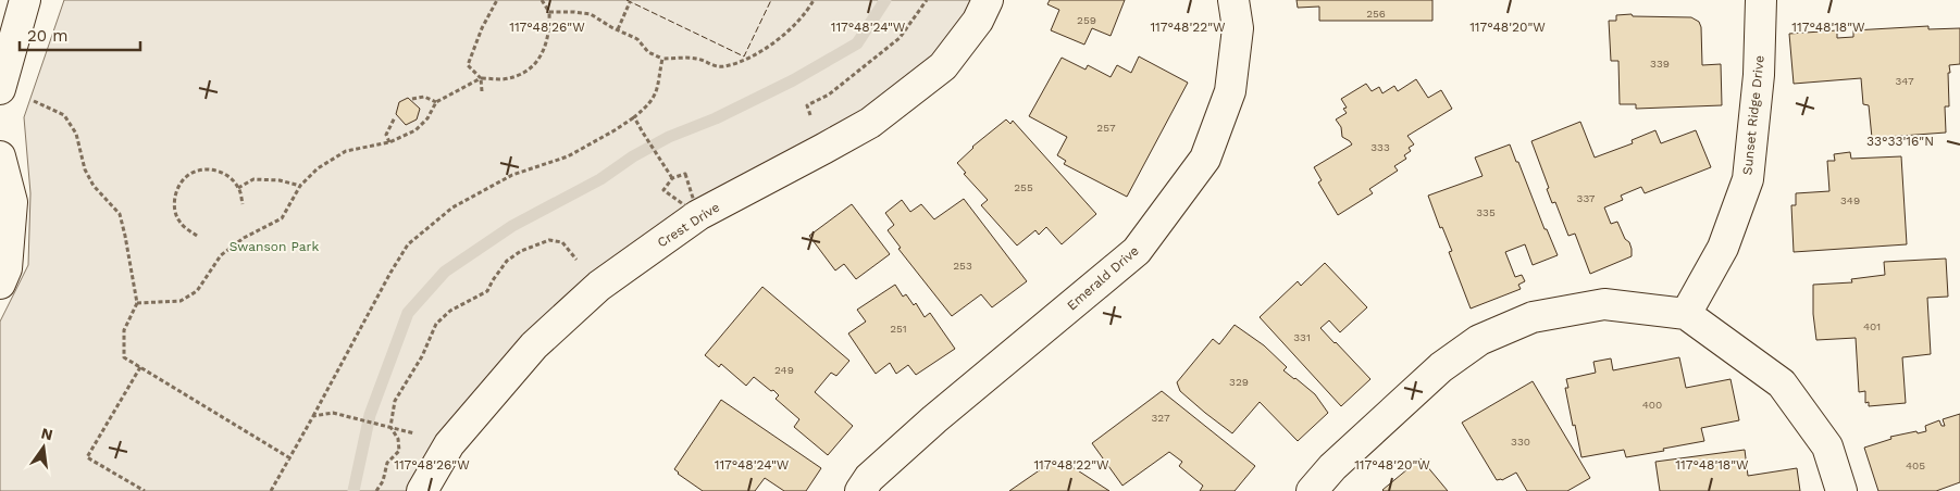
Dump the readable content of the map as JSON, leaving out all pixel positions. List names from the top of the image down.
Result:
{
  "streets": {
    "street": ["Sunset Ridge Drive", "Crest Drive", "Emerald Drive"]
  },
  "parks": ["Swanson Park"],
  "house_numbers": [
    "256",
    "259",
    "339",
    "347",
    "257",
    "333",
    "255",
    "337",
    "349",
    "335",
    "253",
    "401",
    "251",
    "331",
    "249",
    "329",
    "400",
    "327",
    "330",
    "405"
  ],
  "scale_bar": "20 m",
  "north": "top",
  "coordinates": [
    "117°48'26\"W",
    "117°48'24\"W",
    "117°48'22\"W",
    "117°48'20\"W",
    "117°48'18\"W",
    "33°33'16\"N"
  ]
}
